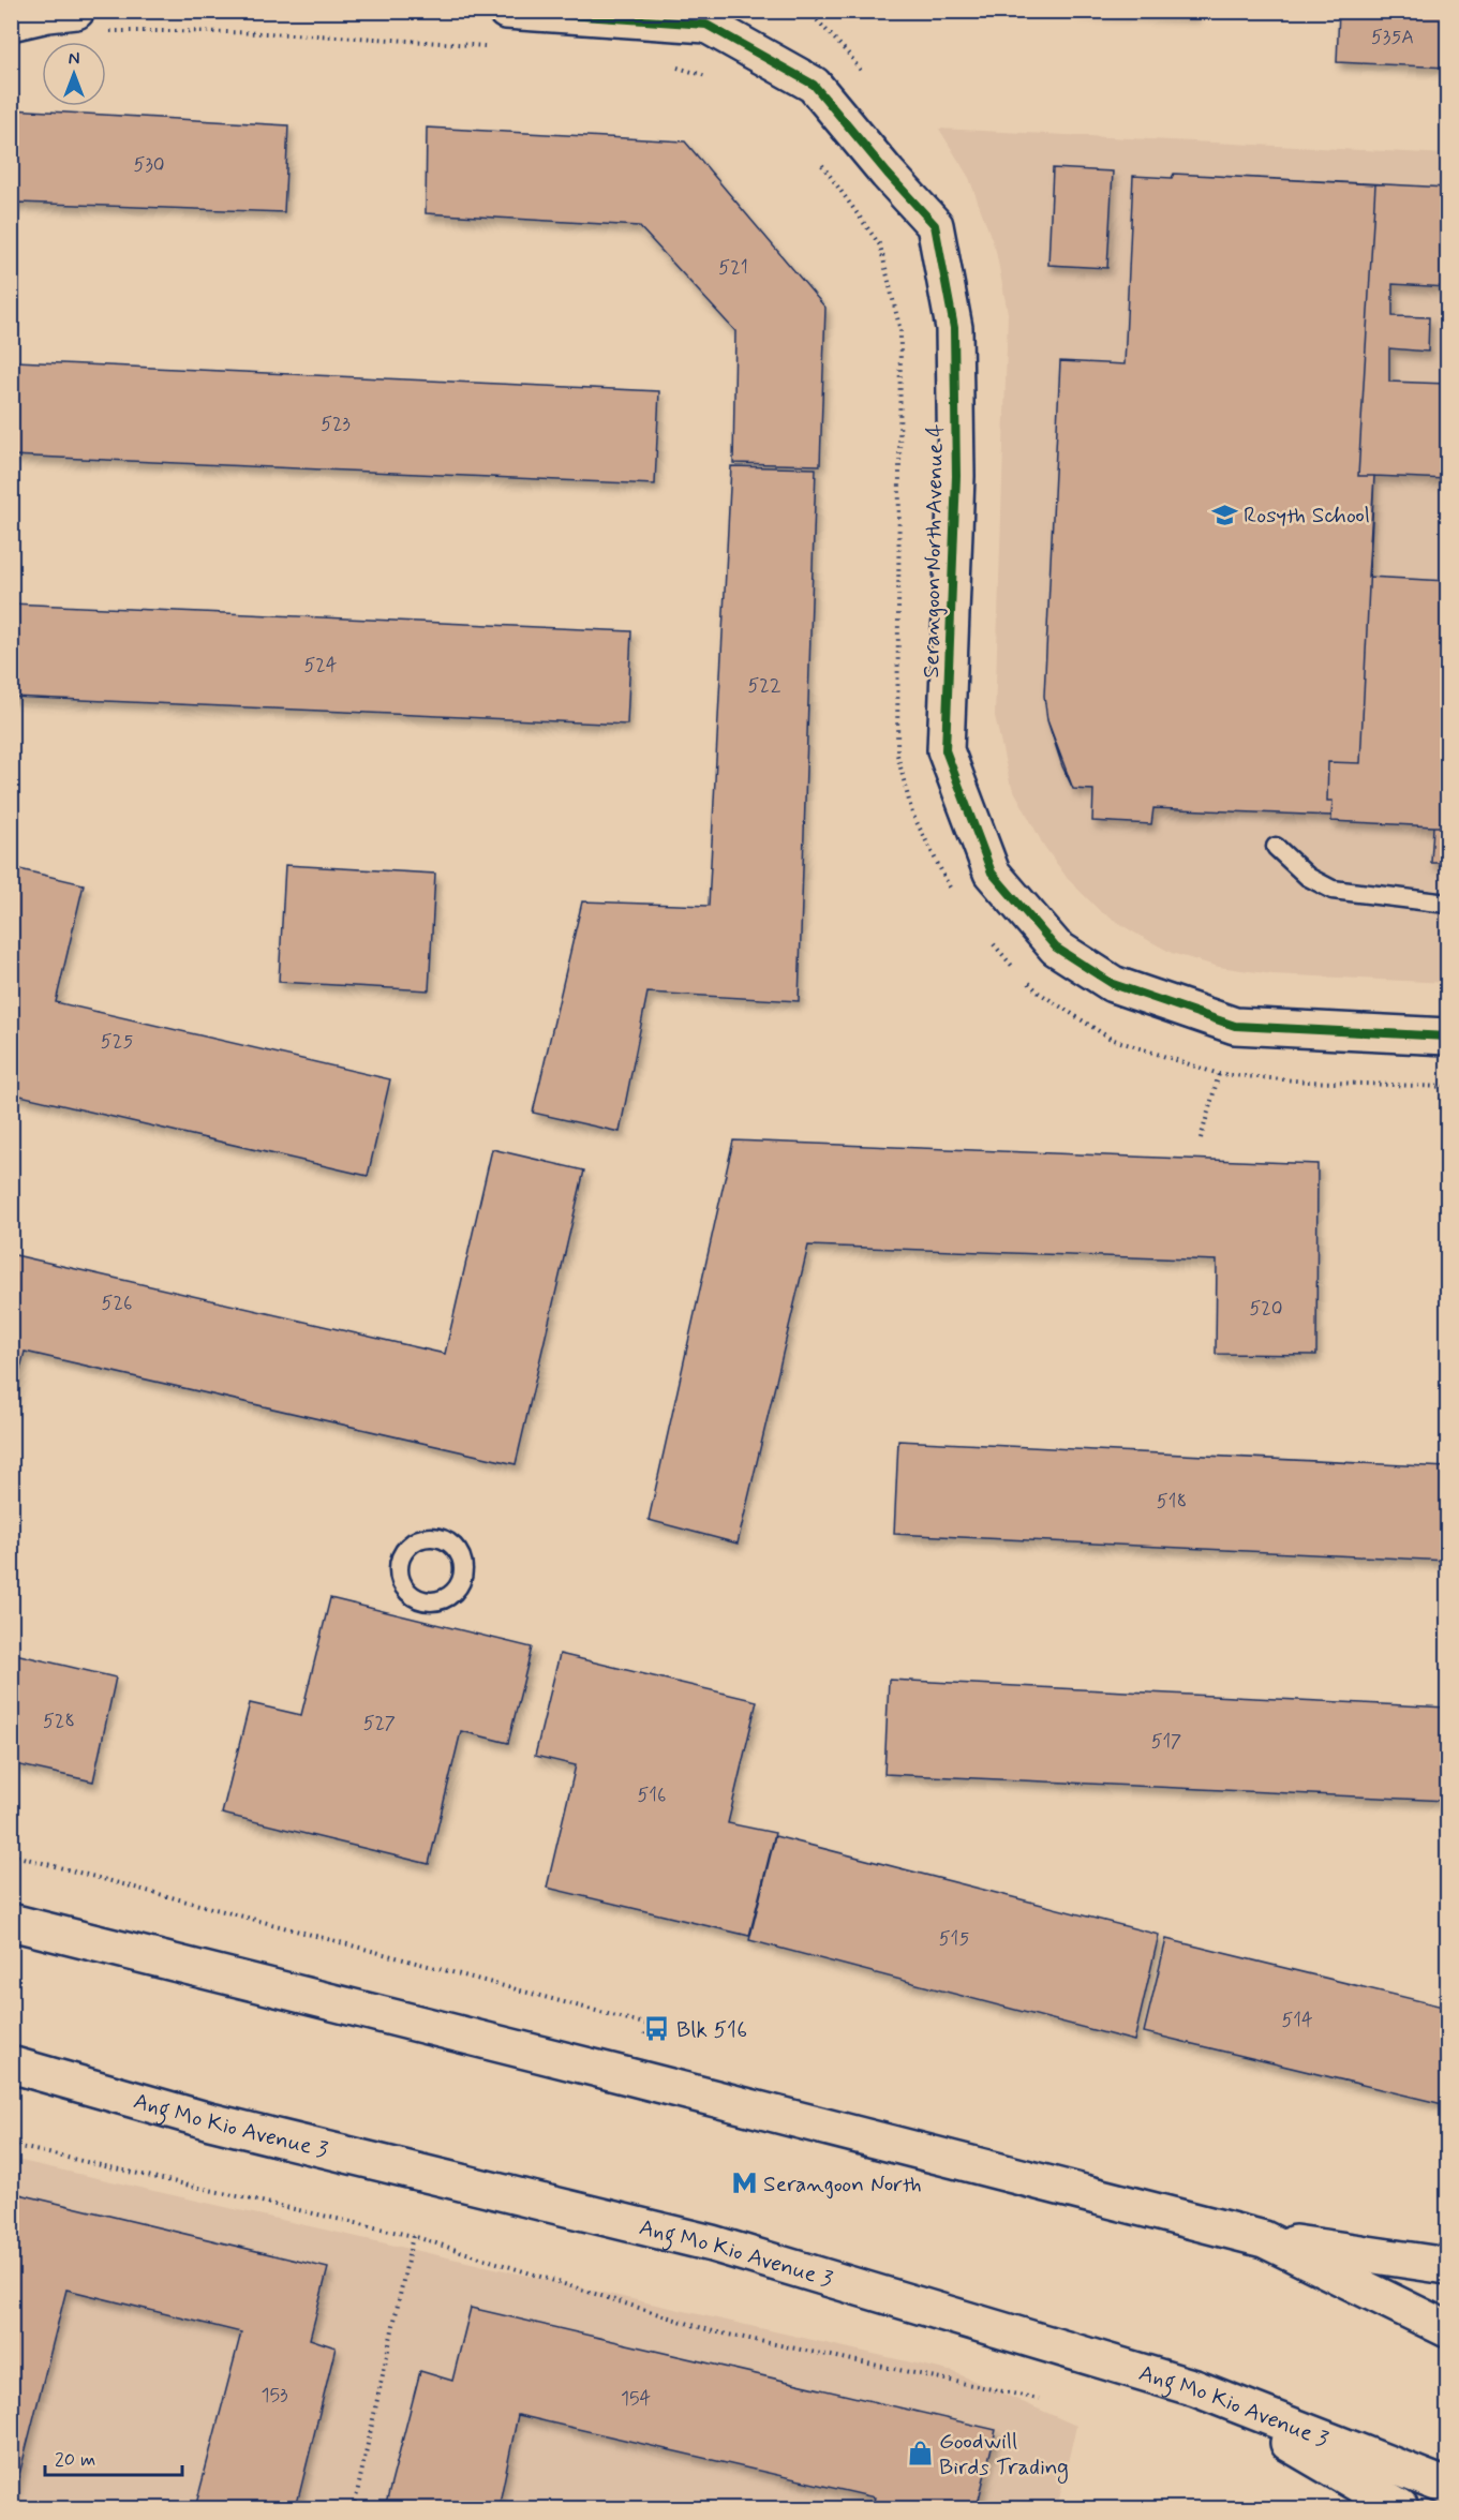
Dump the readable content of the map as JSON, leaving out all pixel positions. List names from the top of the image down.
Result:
{
  "streets": {
    "main road": ["Serangoon North Avenue 4", "Ang Mo Kio Avenue 3"]
  },
  "places": {
    "school or university": ["Rosyth School"],
    "bus stop": ["Blk 516"],
    "metro station": ["Serangoon North"],
    "shop": ["Goodwill Birds Trading"]
  },
  "house_numbers": [
    "535A",
    "530",
    "521",
    "523",
    "524",
    "522",
    "525",
    "526",
    "520",
    "518",
    "528",
    "527",
    "517",
    "516",
    "515",
    "514",
    "153",
    "154"
  ],
  "scale_bar": "20 m",
  "north": "top"
}
